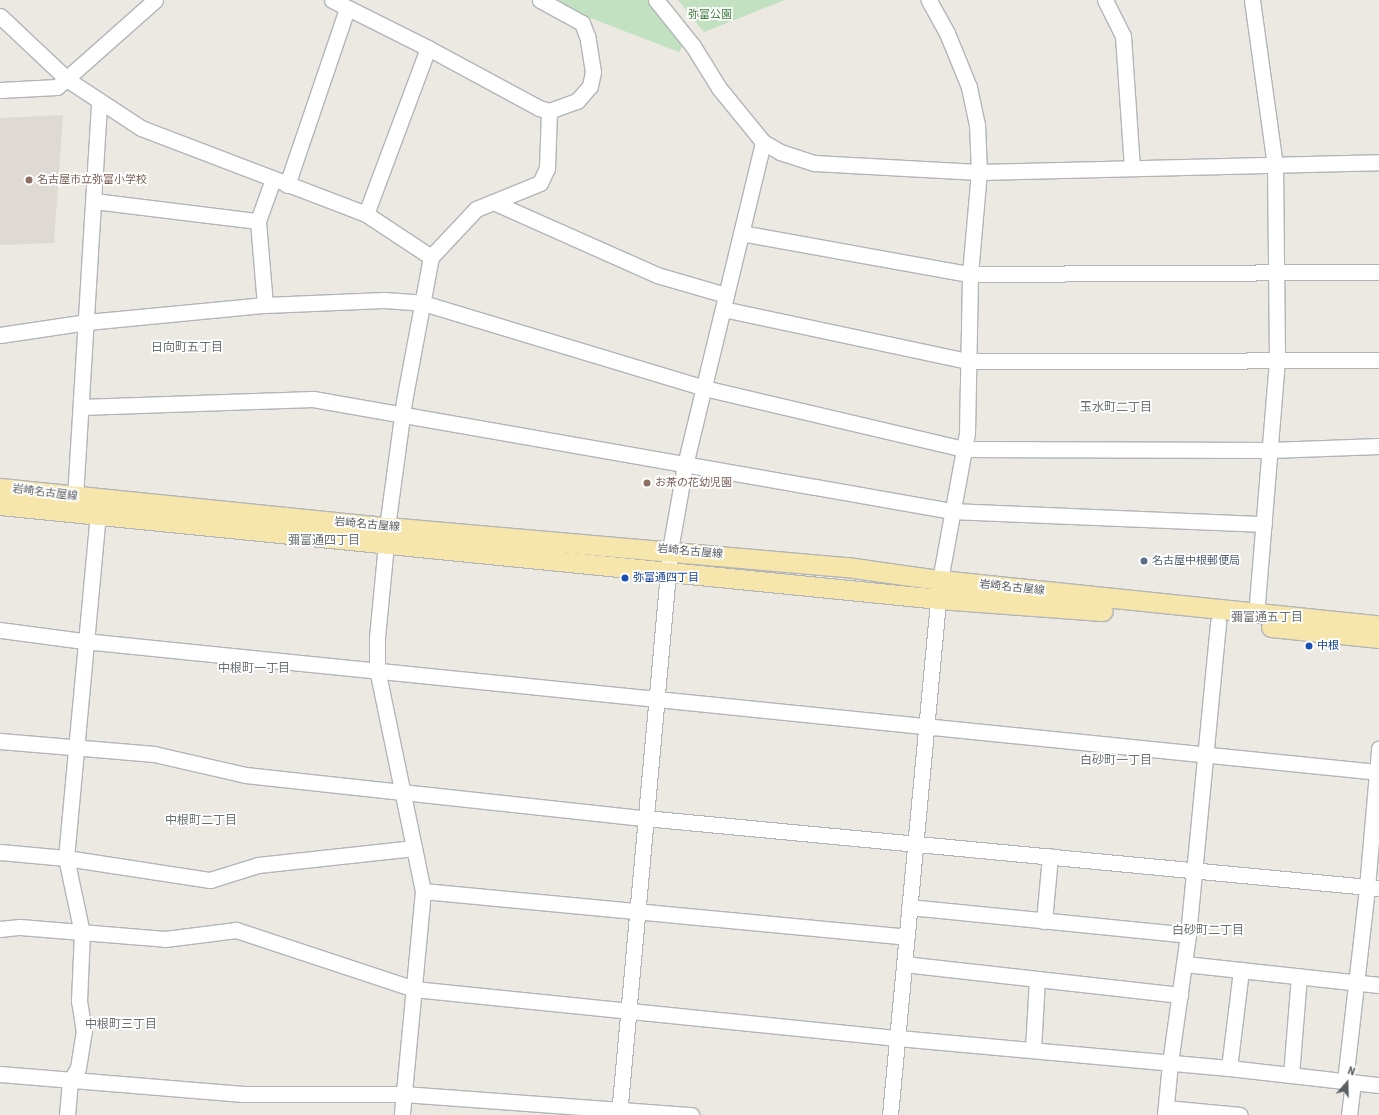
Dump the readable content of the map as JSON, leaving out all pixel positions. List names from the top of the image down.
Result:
{
  "streets": {
    "main road": ["岩崎名古屋線"]
  },
  "districts": [
    "日向町五丁目",
    "玉水町二丁目",
    "彌富通四丁目",
    "彌富通五丁目",
    "中根町一丁目",
    "白砂町一丁目",
    "中根町二丁目",
    "白砂町二丁目",
    "中根町三丁目"
  ],
  "parks": ["弥富公園"],
  "places": [
    "名古屋市立弥富小学校",
    "お茶の花幼児園",
    "名古屋中根郵便局",
    "弥富通四丁目",
    "中根"
  ],
  "north": "top"
}
